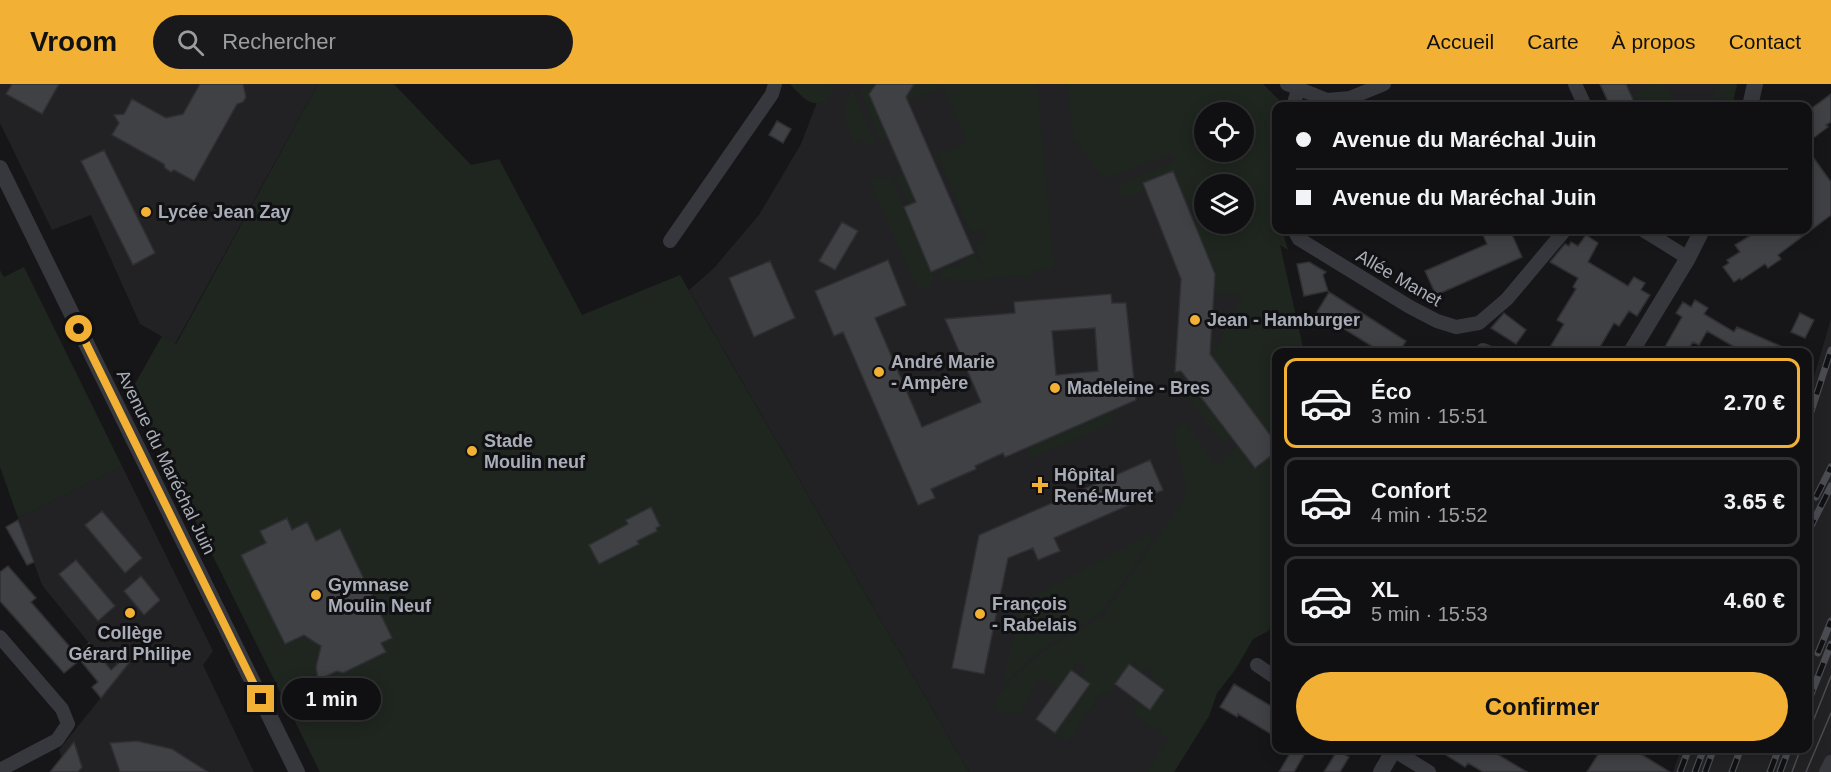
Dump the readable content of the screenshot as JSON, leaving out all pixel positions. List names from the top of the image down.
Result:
{
  "streets": {
    "street": ["Allée Manet", "Avenue du Maréchal Juin"]
  },
  "places": {
    "other": [
      "Lycée Jean Zay",
      "Jean - Hamburger",
      "André Marie - Ampère",
      "Madeleine - Bres",
      "Stade Moulin neuf",
      "Gymnase Moulin Neuf",
      "Collège Gérard Philipe",
      "François - Rabelais"
    ],
    "health": ["Hôpital René-Muret"]
  },
  "page": {
    "header": "Vroom",
    "search": "Rechercher",
    "nav": [
      "Accueil",
      "Carte",
      "À propos",
      "Contact"
    ],
    "banner": ["Avenue du Maréchal Juin", "Avenue du Maréchal Juin"],
    "list": [
      {
        "name": "Éco",
        "note": "3 min · 15:51",
        "value": "2.70 €"
      },
      {
        "name": "Confort",
        "note": "4 min · 15:52",
        "value": "3.65 €"
      },
      {
        "name": "XL",
        "note": "5 min · 15:53",
        "value": "4.60 €"
      }
    ],
    "buttons": "Confirmer",
    "bubble": "1 min"
  }
}
